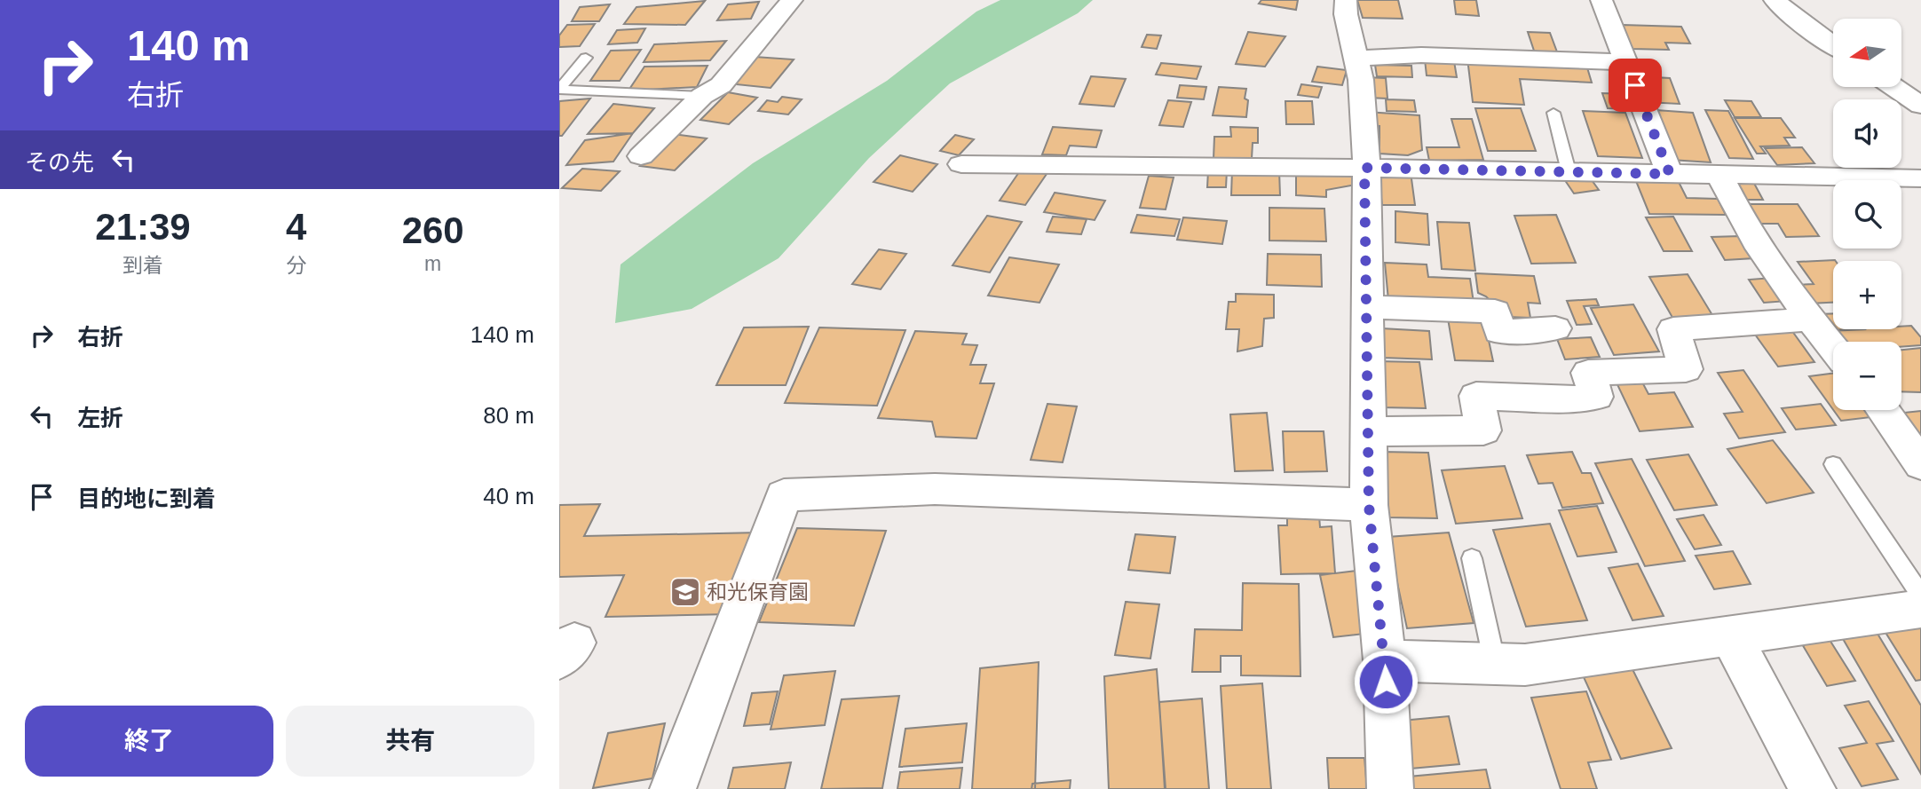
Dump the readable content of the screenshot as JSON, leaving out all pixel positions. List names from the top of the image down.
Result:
{
  "places": {
    "school or university": ["和光保育園"]
  },
  "north": "left",
  "page": {
    "turn": ["140 m", "右折"],
    "map_buttons": ["+", "−"],
    "then": "その先",
    "eta": [
      "21:39",
      "到着",
      "4",
      "分",
      "260",
      "m"
    ],
    "list": [
      {
        "name": "右折",
        "value": "140 m"
      },
      {
        "name": "左折",
        "value": "80 m"
      },
      {
        "name": "目的地に到着",
        "value": "40 m"
      }
    ],
    "buttons": ["終了", "共有"]
  }
}
